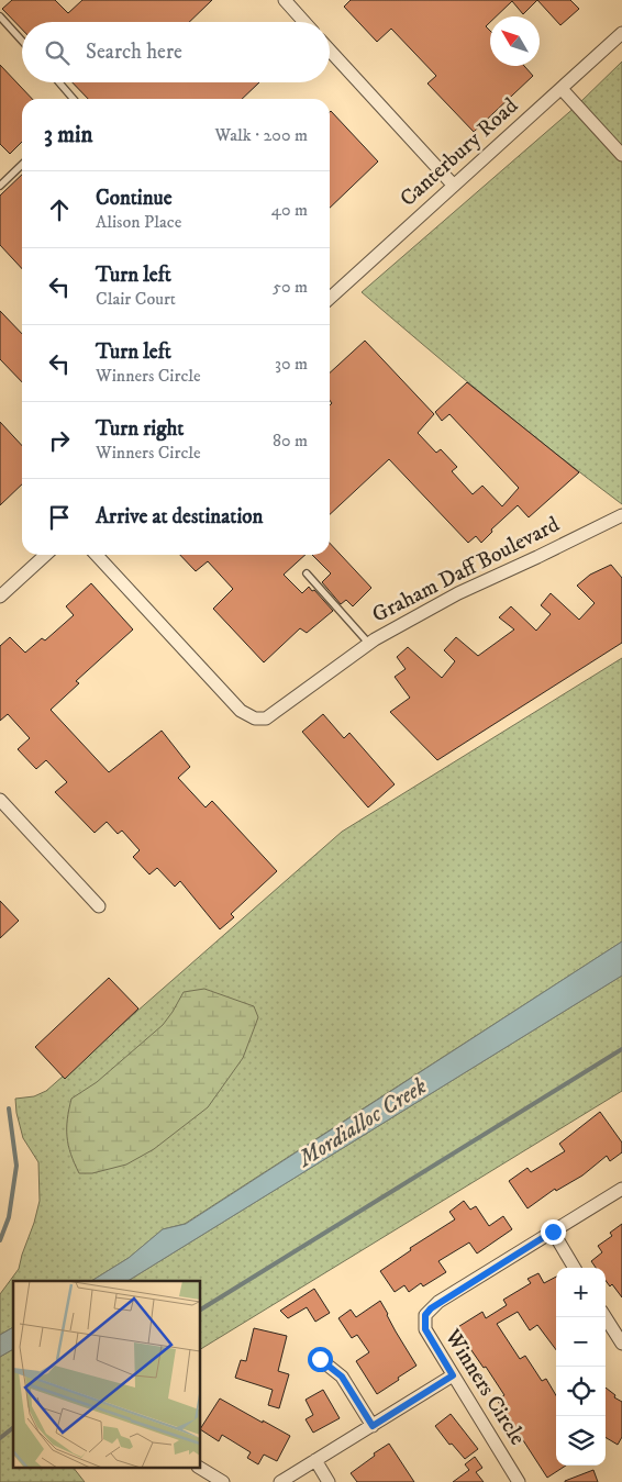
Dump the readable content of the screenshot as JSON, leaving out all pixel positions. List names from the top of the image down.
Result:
{
  "streets": {
    "street": ["Canterbury Road", "Graham Daff Boulevard", "Winners Circle"]
  },
  "water": ["Mordialloc Creek"],
  "north": "top left",
  "page": {
    "search": "Search here",
    "heading": ["3 min", "Walk · 200 m"],
    "list": [
      ["Continue", "Alison Place", "40 m"],
      ["Turn left", "Clair Court", "50 m"],
      ["Turn left", "Winners Circle", "30 m"],
      ["Turn right", "Winners Circle", "80 m"],
      "Arrive at destination"
    ],
    "map_buttons": ["+", "−"]
  }
}
